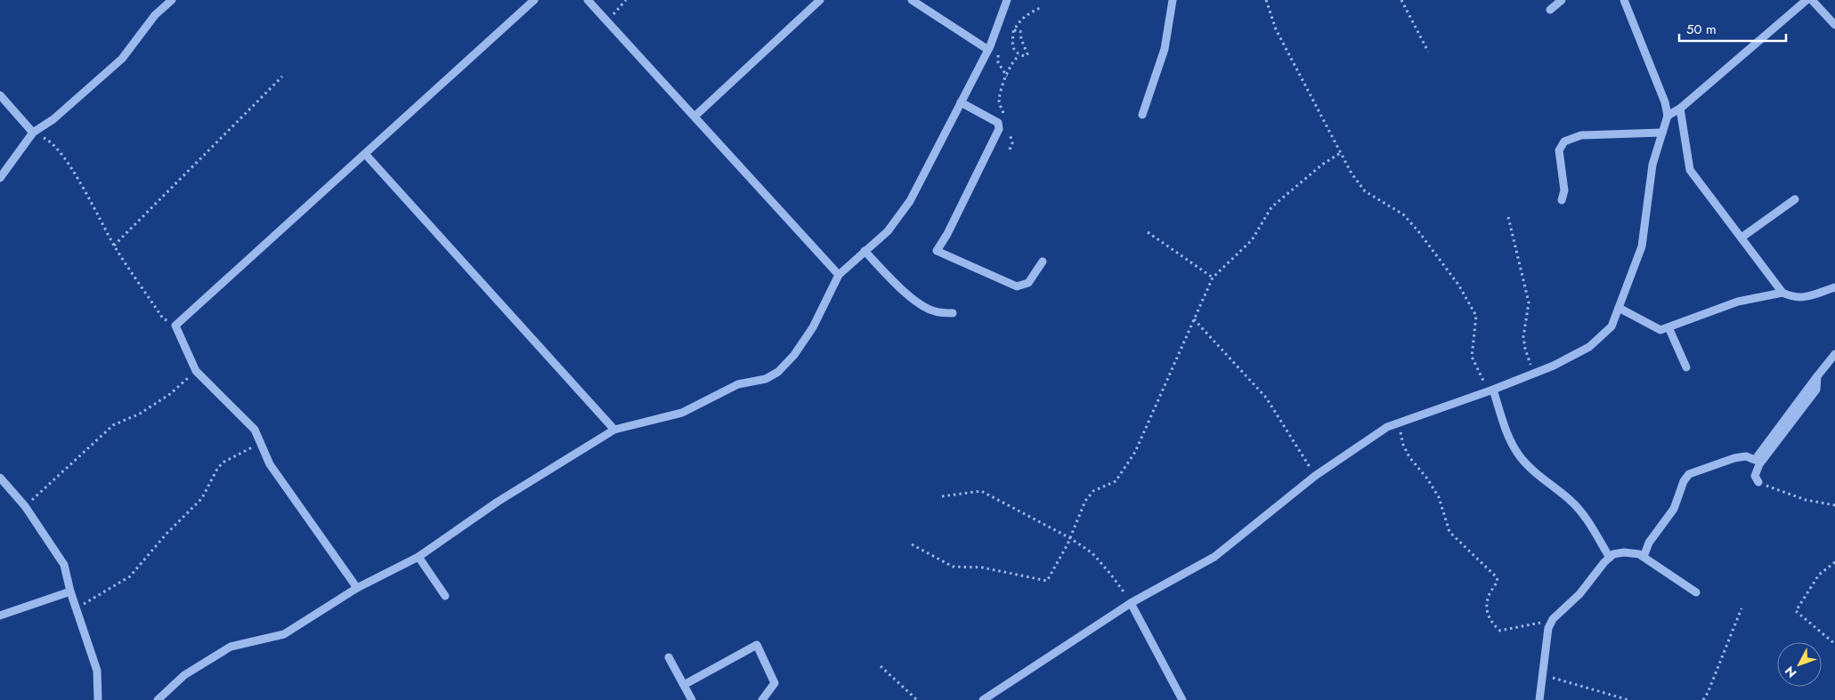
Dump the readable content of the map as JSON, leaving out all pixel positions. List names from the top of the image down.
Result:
{
  "scale_bar": "50 m",
  "north": "bottom left"
}
